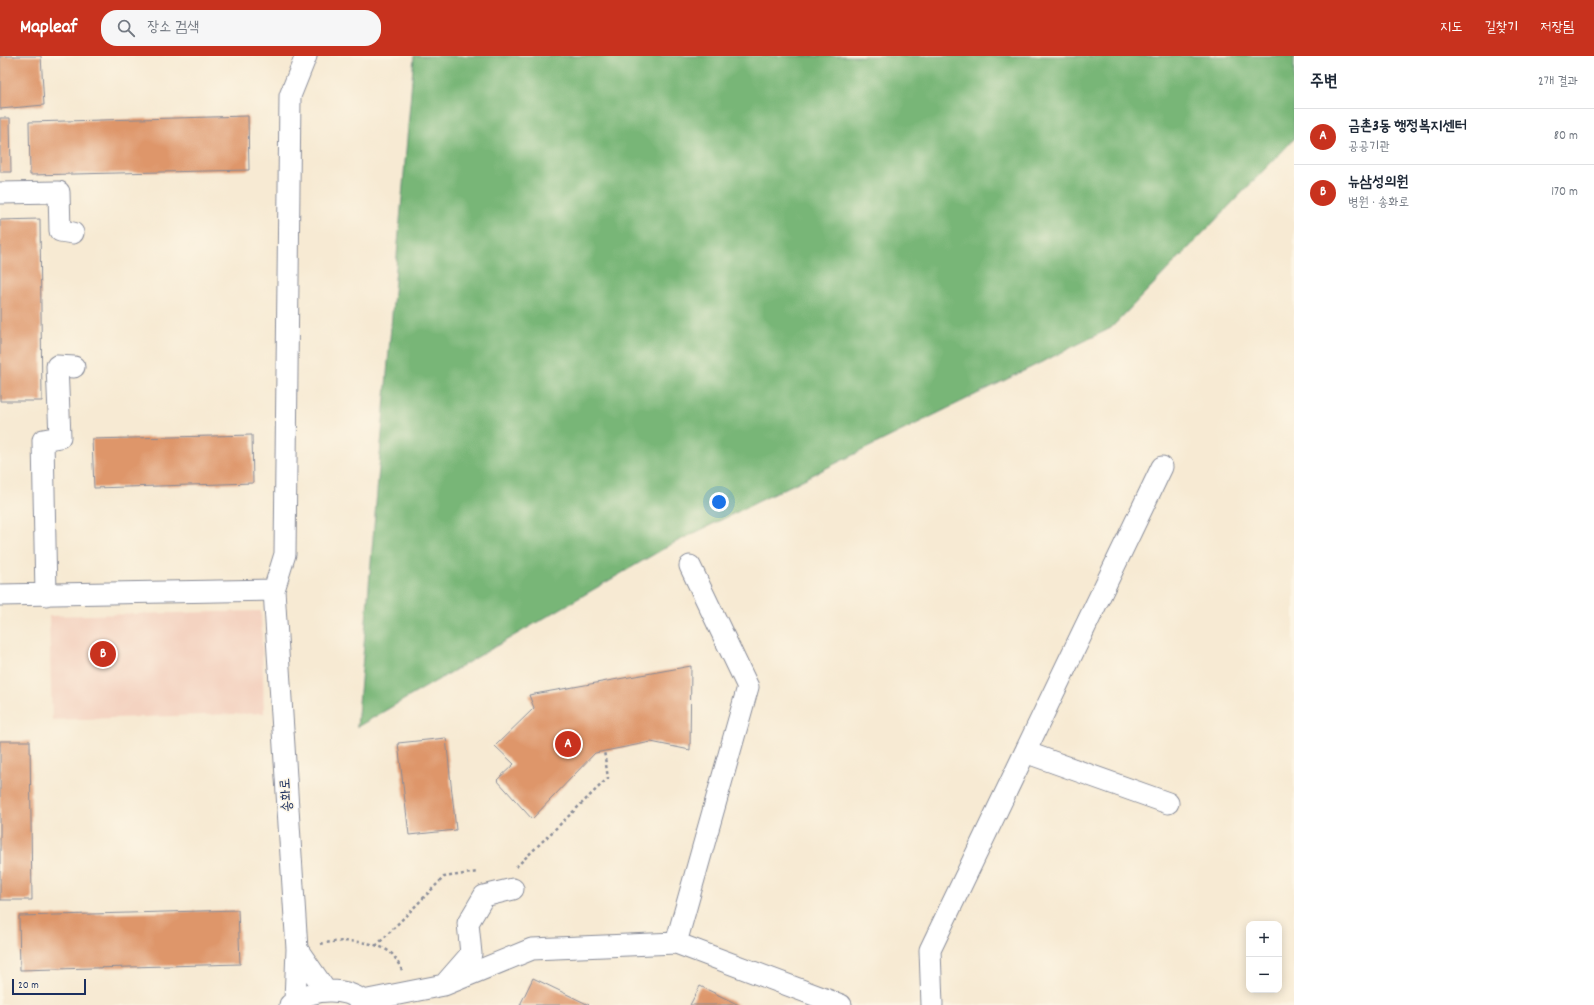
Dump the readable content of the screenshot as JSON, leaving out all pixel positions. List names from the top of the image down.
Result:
{
  "streets": {
    "street": ["송화로"]
  },
  "scale_bar": "20 m",
  "page": {
    "header": "Mapleaf",
    "search": "장소 검색",
    "nav": ["지도", "길찾기", "저장됨"],
    "heading": ["주변", "2개 결과"],
    "list": [
      {
        "mark": "A",
        "name": "금촌3동 행정복지센터",
        "note": "공공기관",
        "value": "80 m"
      },
      {
        "mark": "B",
        "name": "뉴삼성의원",
        "note": "병원 · 송화로",
        "value": "170 m"
      }
    ],
    "pins": ["B", "A"],
    "map_buttons": ["+", "−"],
    "scale": "20 m"
  }
}
